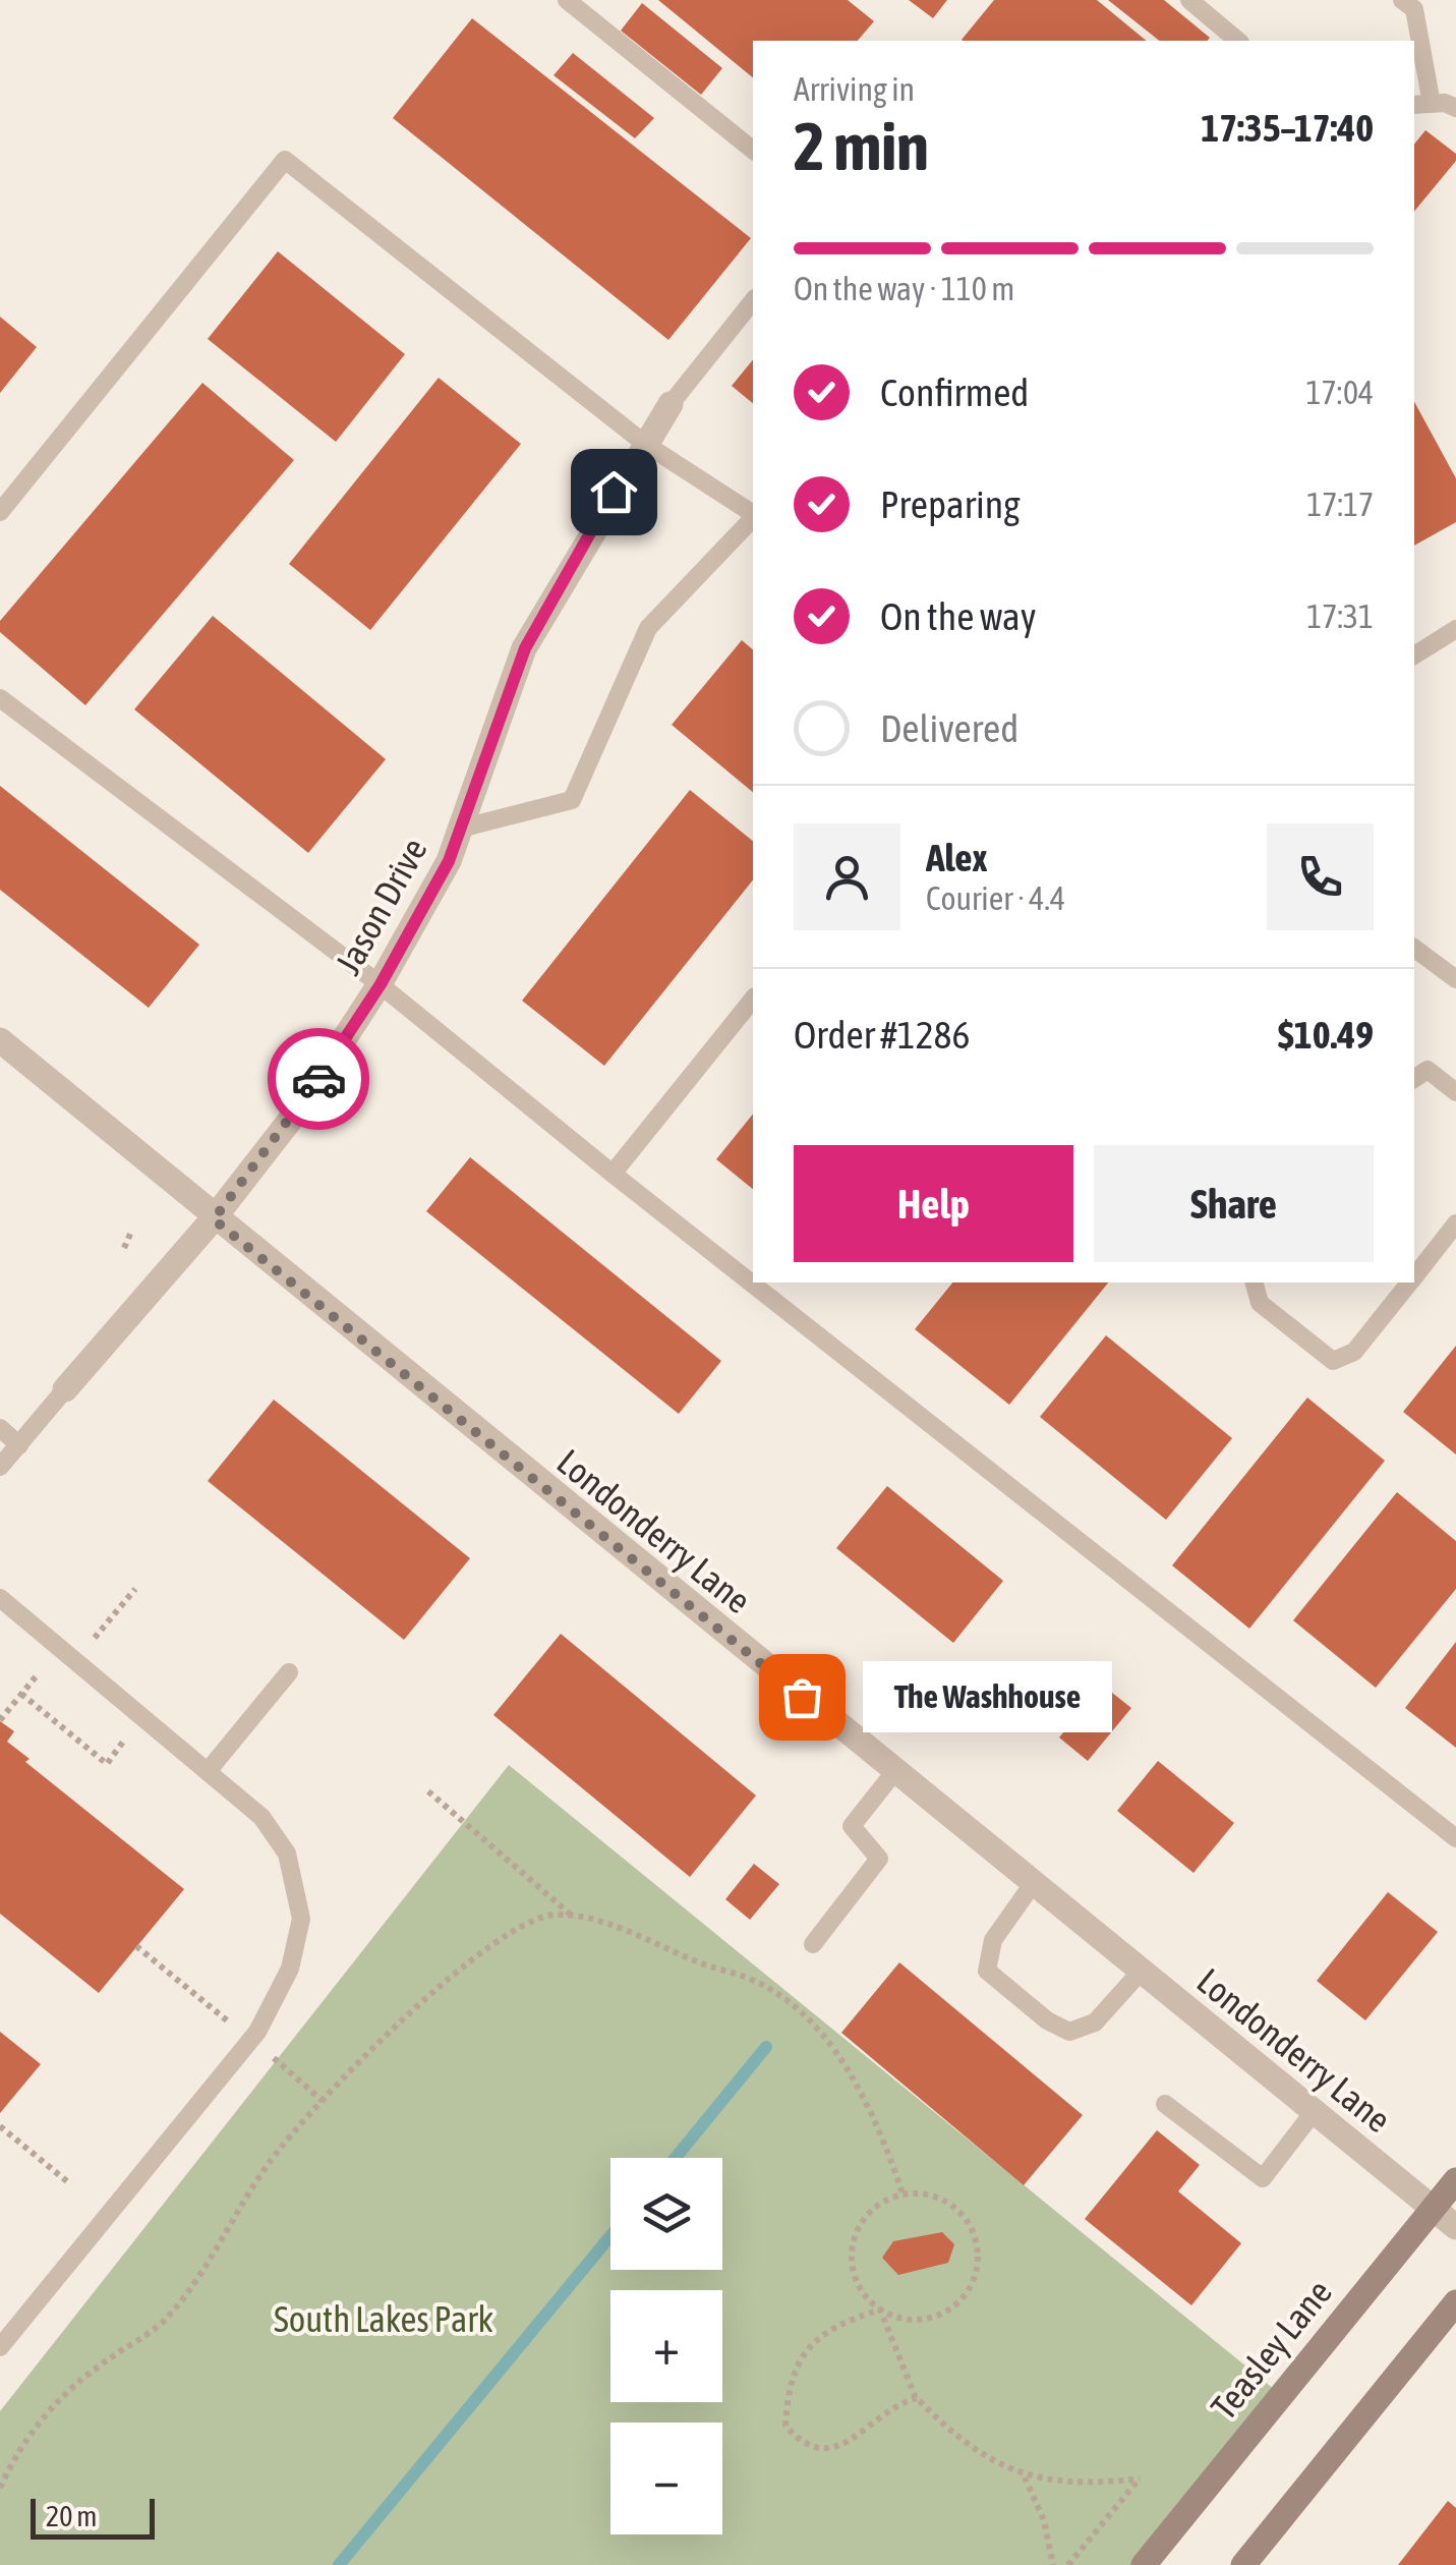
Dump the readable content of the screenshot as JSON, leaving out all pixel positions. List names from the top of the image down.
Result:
{
  "streets": {
    "main road": ["Teasley Lane"],
    "street": ["Jason Drive", "Londonderry Lane"]
  },
  "crossings": [
    ["Jason Drive", "Londonderry Lane"],
    ["Londonderry Lane", "Teasley Lane"]
  ],
  "parks": ["South Lakes Park"],
  "places": ["The Washhouse"],
  "scale_bar": "20 m",
  "page": {
    "heading": ["2 min", "Arriving in", "17:35–17:40"],
    "panel": [
      "Alex",
      "Courier · 4.4",
      "Order #1286",
      "$10.49"
    ],
    "bar": "On the way · 110 m",
    "list": [
      ["Confirmed", "17:04"],
      ["Preparing", "17:17"],
      ["On the way", "17:31"],
      "Delivered"
    ],
    "buttons": ["Help", "Share"],
    "bubble": "The Washhouse",
    "map_buttons": ["+", "−"],
    "scale": "20 m"
  }
}
